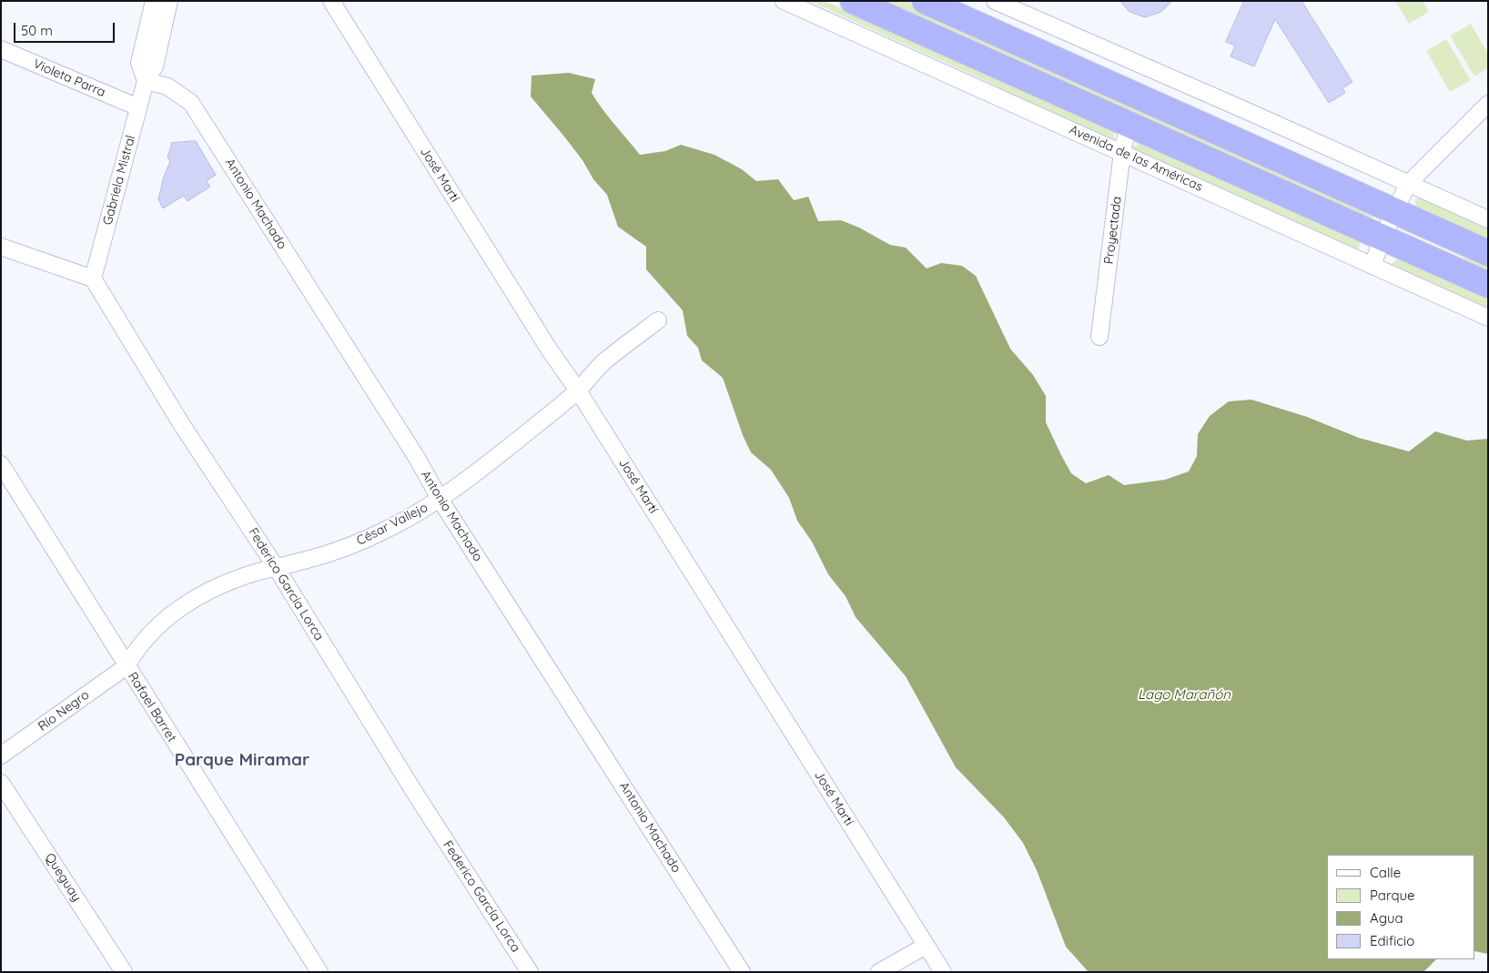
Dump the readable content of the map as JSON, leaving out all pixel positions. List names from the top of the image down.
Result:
{
  "streets": {
    "street": [
      "Violeta Parra",
      "Avenida de las Américas",
      "José Martí",
      "Gabriela Mistral",
      "Antonio Machado",
      "Proyectada",
      "César Vallejo",
      "Federico García Lorca",
      "Rafael Barret",
      "Río Negro",
      "Queguay"
    ]
  },
  "crossings": [
    ["Violeta Parra", "Gabriela Mistral"],
    ["Avenida de las Américas", "Proyectada"],
    ["José Martí", "César Vallejo"],
    ["Gabriela Mistral", "Antonio Machado"],
    ["Gabriela Mistral", "Federico García Lorca"],
    ["Antonio Machado", "César Vallejo"],
    ["César Vallejo", "Federico García Lorca"],
    ["César Vallejo", "Rafael Barret"],
    ["César Vallejo", "Río Negro"],
    ["Rafael Barret", "Río Negro"]
  ],
  "districts": ["Parque Miramar"],
  "water": ["Lago Marañón"],
  "legend": [
    "Calle",
    "Parque",
    "Agua",
    "Edificio"
  ],
  "scale_bar": "50 m"
}
